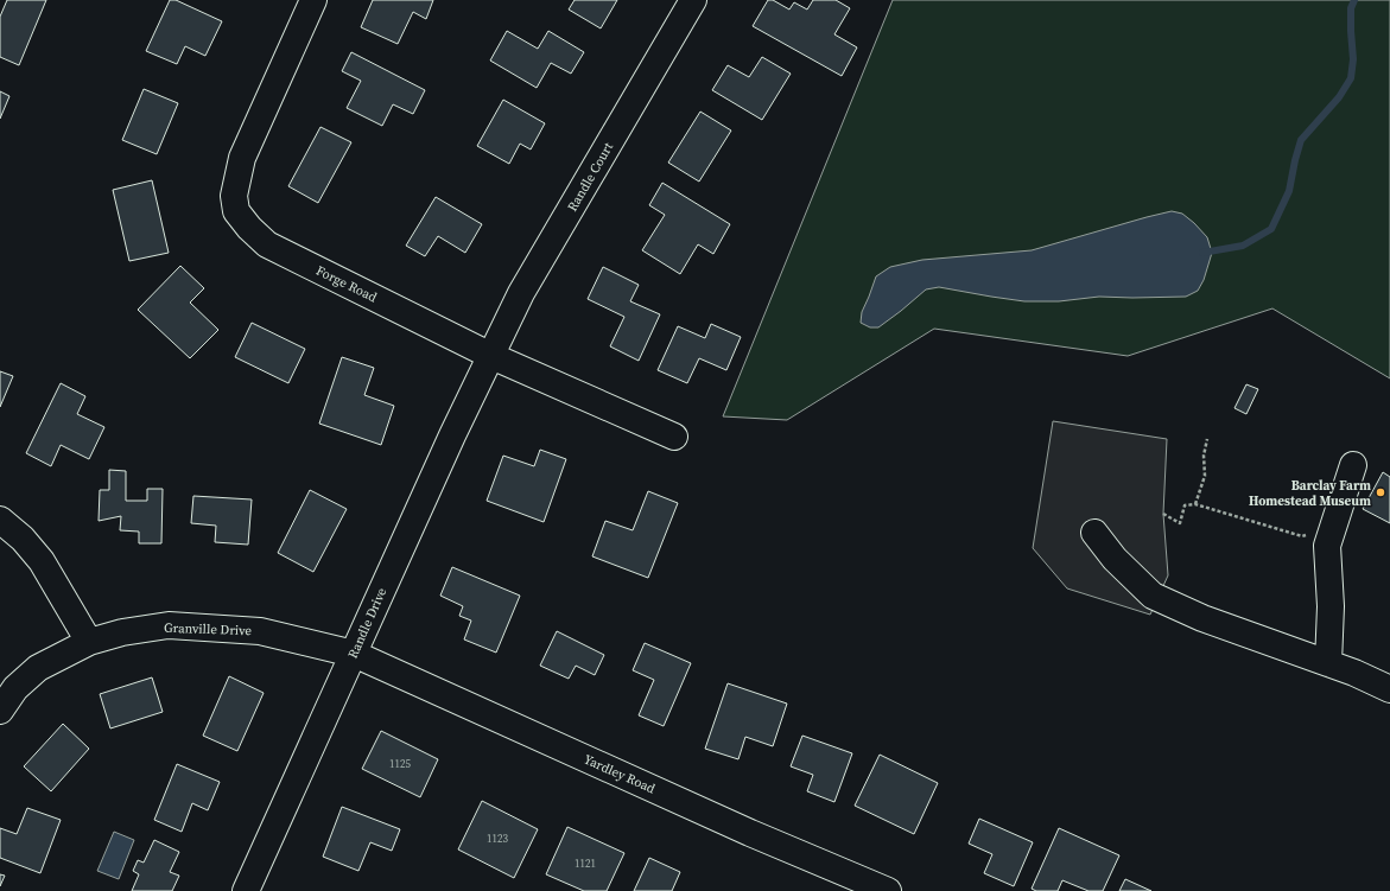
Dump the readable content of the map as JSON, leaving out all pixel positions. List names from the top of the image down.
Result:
{
  "streets": {
    "street": [
      "Randle Court",
      "Forge Road",
      "Randle Drive",
      "Granville Drive",
      "Yardley Road"
    ]
  },
  "crossings": [
    ["Randle Court", "Forge Road"],
    ["Randle Court", "Randle Drive"],
    ["Forge Road", "Randle Drive"],
    ["Randle Drive", "Granville Drive"],
    ["Randle Drive", "Yardley Road"],
    ["Granville Drive", "Yardley Road"]
  ],
  "places": ["Barclay Farm Homestead Museum"],
  "house_numbers": ["1125", "1123", "1121"]
}
